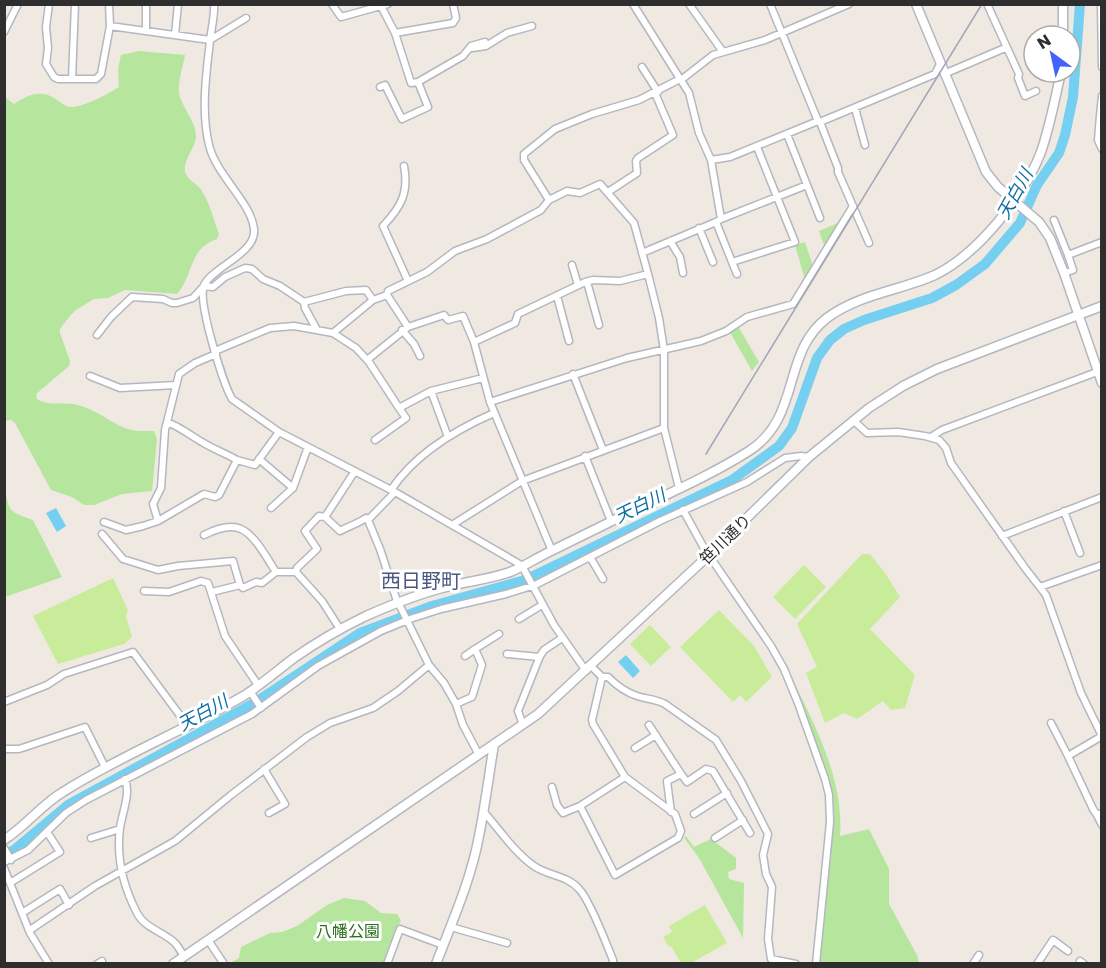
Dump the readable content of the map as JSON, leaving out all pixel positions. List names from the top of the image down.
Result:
{
  "streets": {
    "street": ["笹川通り"]
  },
  "districts": ["西日野町"],
  "water": ["天白川"],
  "parks": ["八幡公園"],
  "north": "top left"
}
